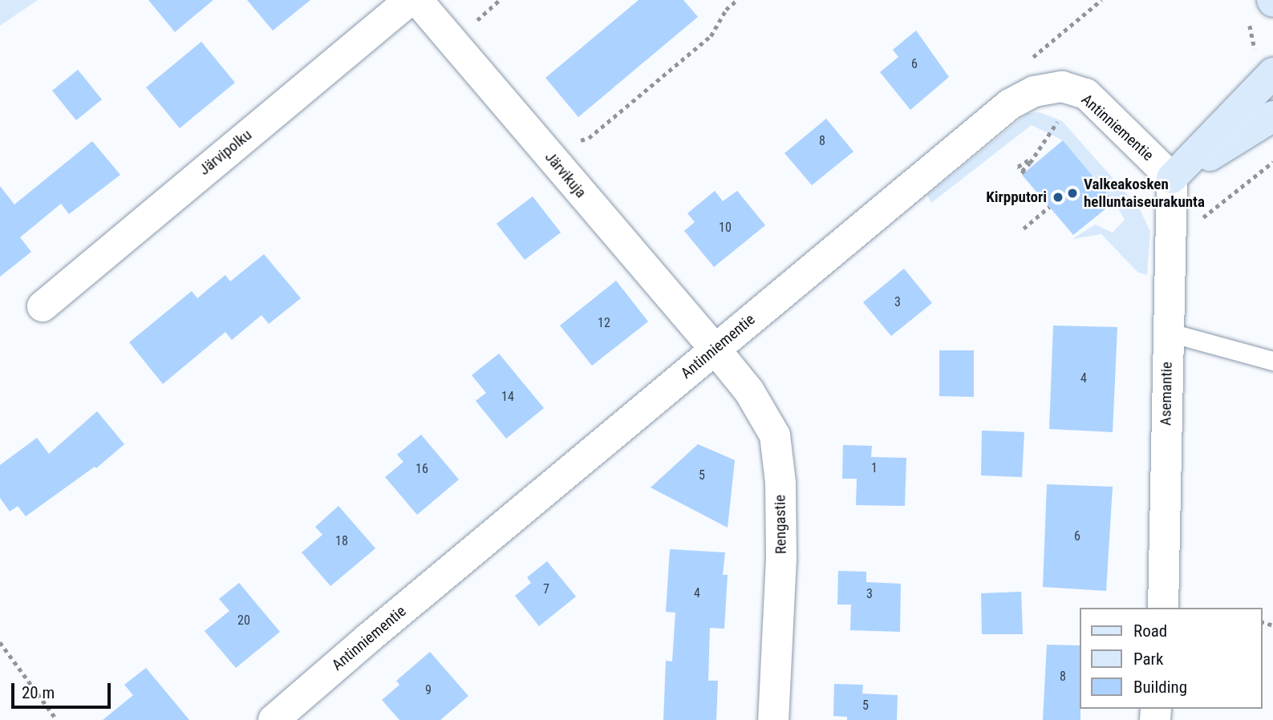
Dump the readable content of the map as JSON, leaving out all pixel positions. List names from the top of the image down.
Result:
{
  "streets": {
    "street": [
      "Antinniementie",
      "Järvipolku",
      "Järvikuja",
      "Asemantie",
      "Rengastie"
    ]
  },
  "crossings": [
    ["Antinniementie", "Järvikuja"],
    ["Antinniementie", "Asemantie"],
    ["Antinniementie", "Rengastie"],
    ["Järvikuja", "Rengastie"]
  ],
  "places": ["Valkeakosken helluntaiseurakunta", "Kirpputori"],
  "house_numbers": [
    "6",
    "8",
    "10",
    "3",
    "12",
    "4",
    "14",
    "1",
    "16",
    "5",
    "6",
    "18",
    "7",
    "4",
    "3",
    "20",
    "8",
    "9",
    "5"
  ],
  "legend": ["Road", "Park", "Building"],
  "scale_bar": "20 m"
}
